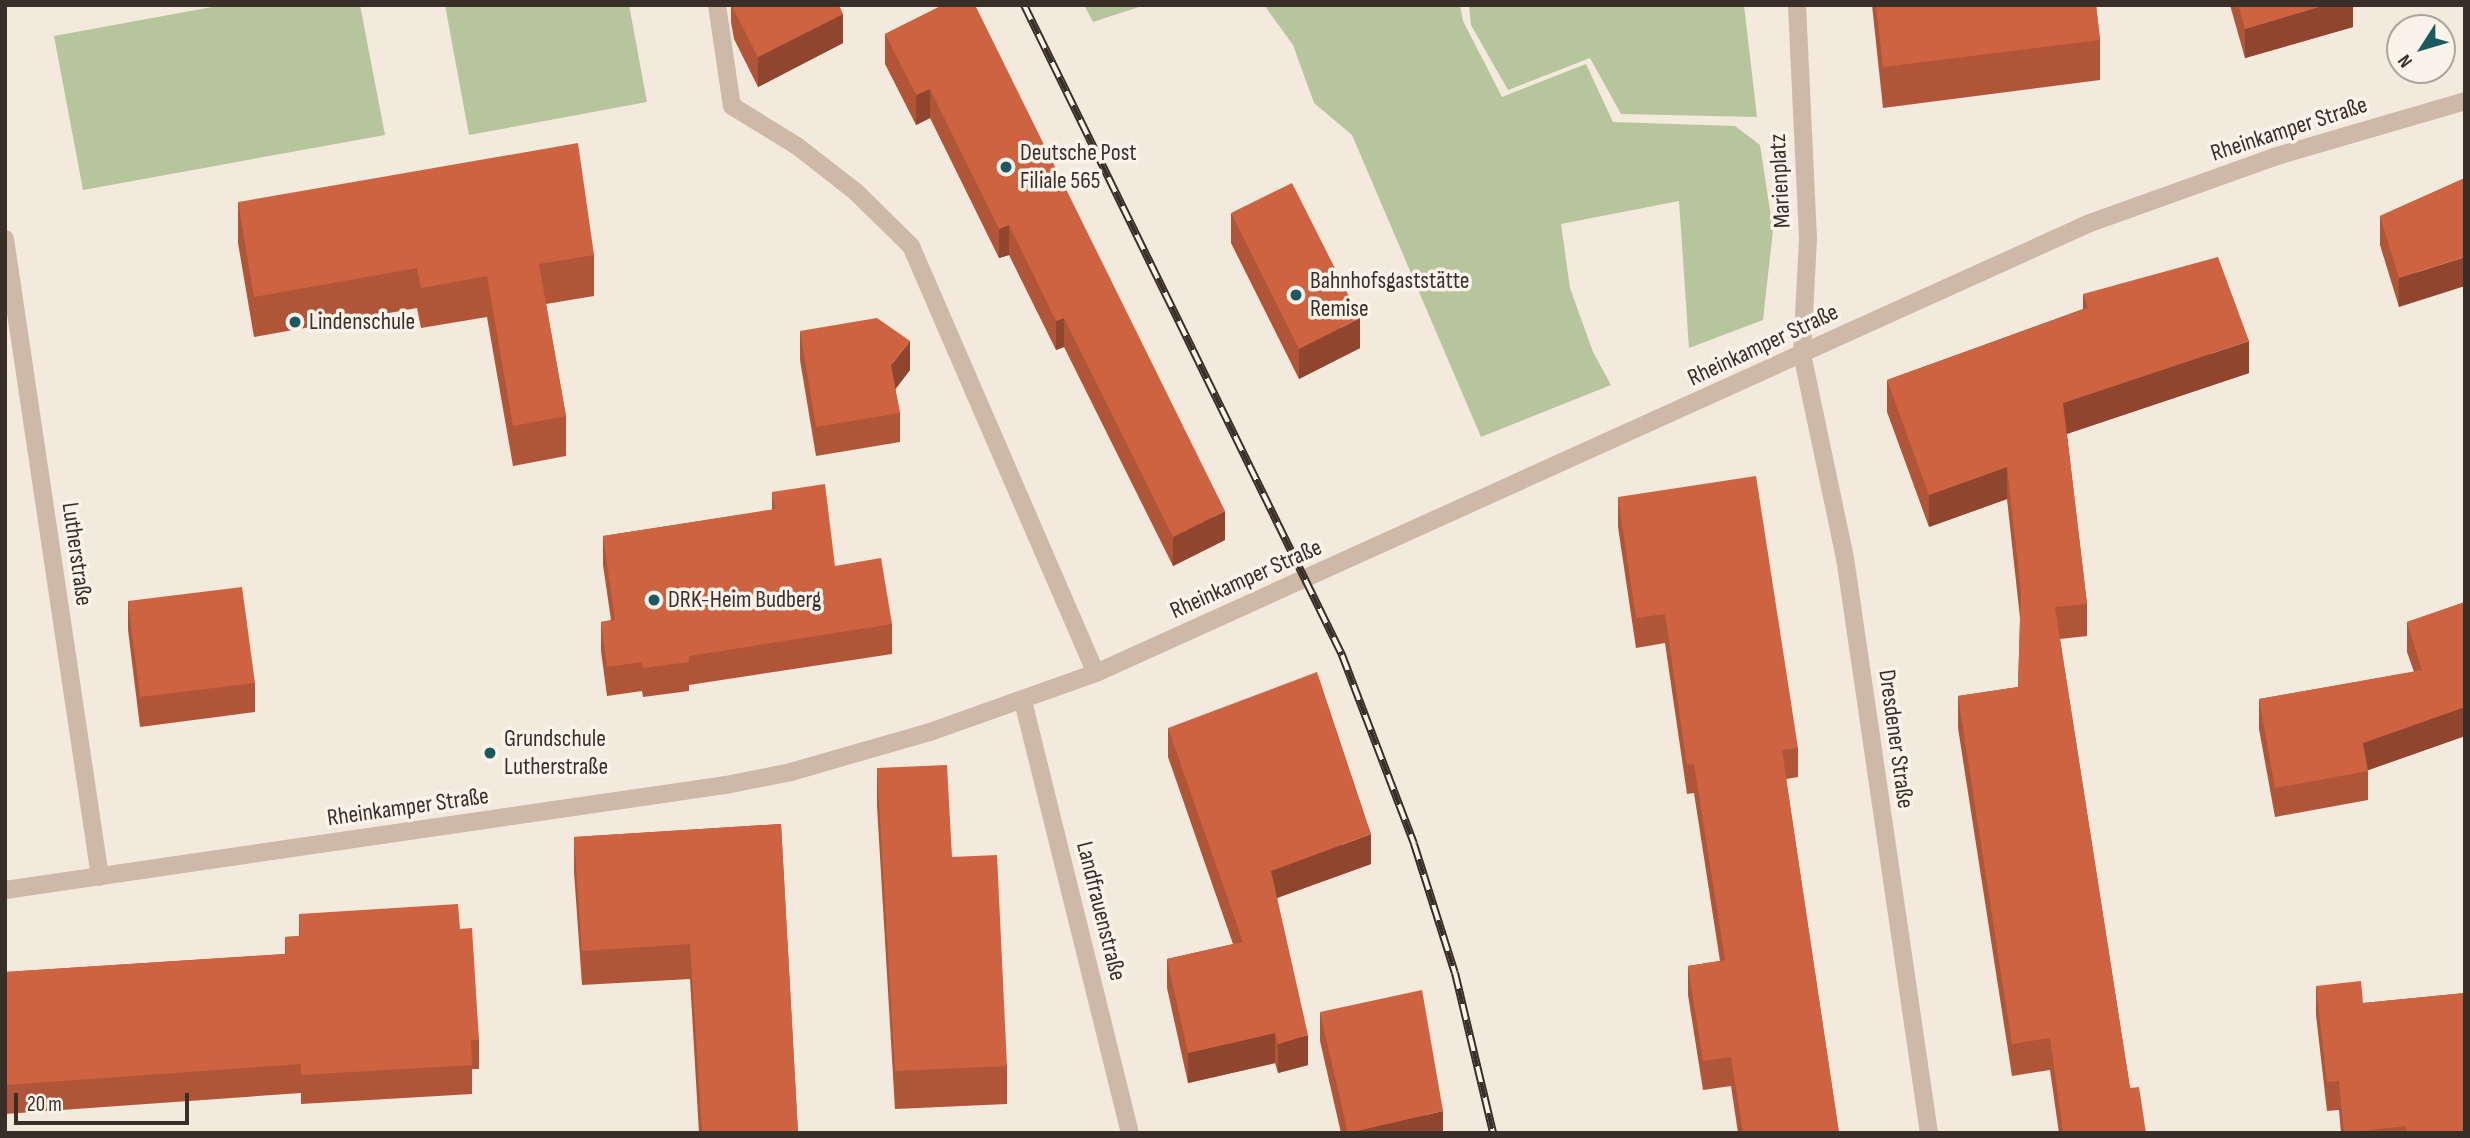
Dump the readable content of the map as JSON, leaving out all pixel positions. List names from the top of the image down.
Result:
{
  "streets": {
    "street": [
      "Rheinkamper Straße",
      "Marienplatz",
      "Lutherstraße",
      "Dresdener Straße",
      "Landfrauenstraße"
    ]
  },
  "crossings": [
    ["Rheinkamper Straße", "Marienplatz"],
    ["Rheinkamper Straße", "Lutherstraße"],
    ["Rheinkamper Straße", "Dresdener Straße"],
    ["Rheinkamper Straße", "Landfrauenstraße"],
    ["Marienplatz", "Dresdener Straße"]
  ],
  "places": [
    "Deutsche Post Filiale 565",
    "Bahnhofsgaststätte Remise",
    "Lindenschule",
    "DRK-Heim Budberg",
    "Grundschule Lutherstraße"
  ],
  "scale_bar": "20 m",
  "north": "bottom left"
}
